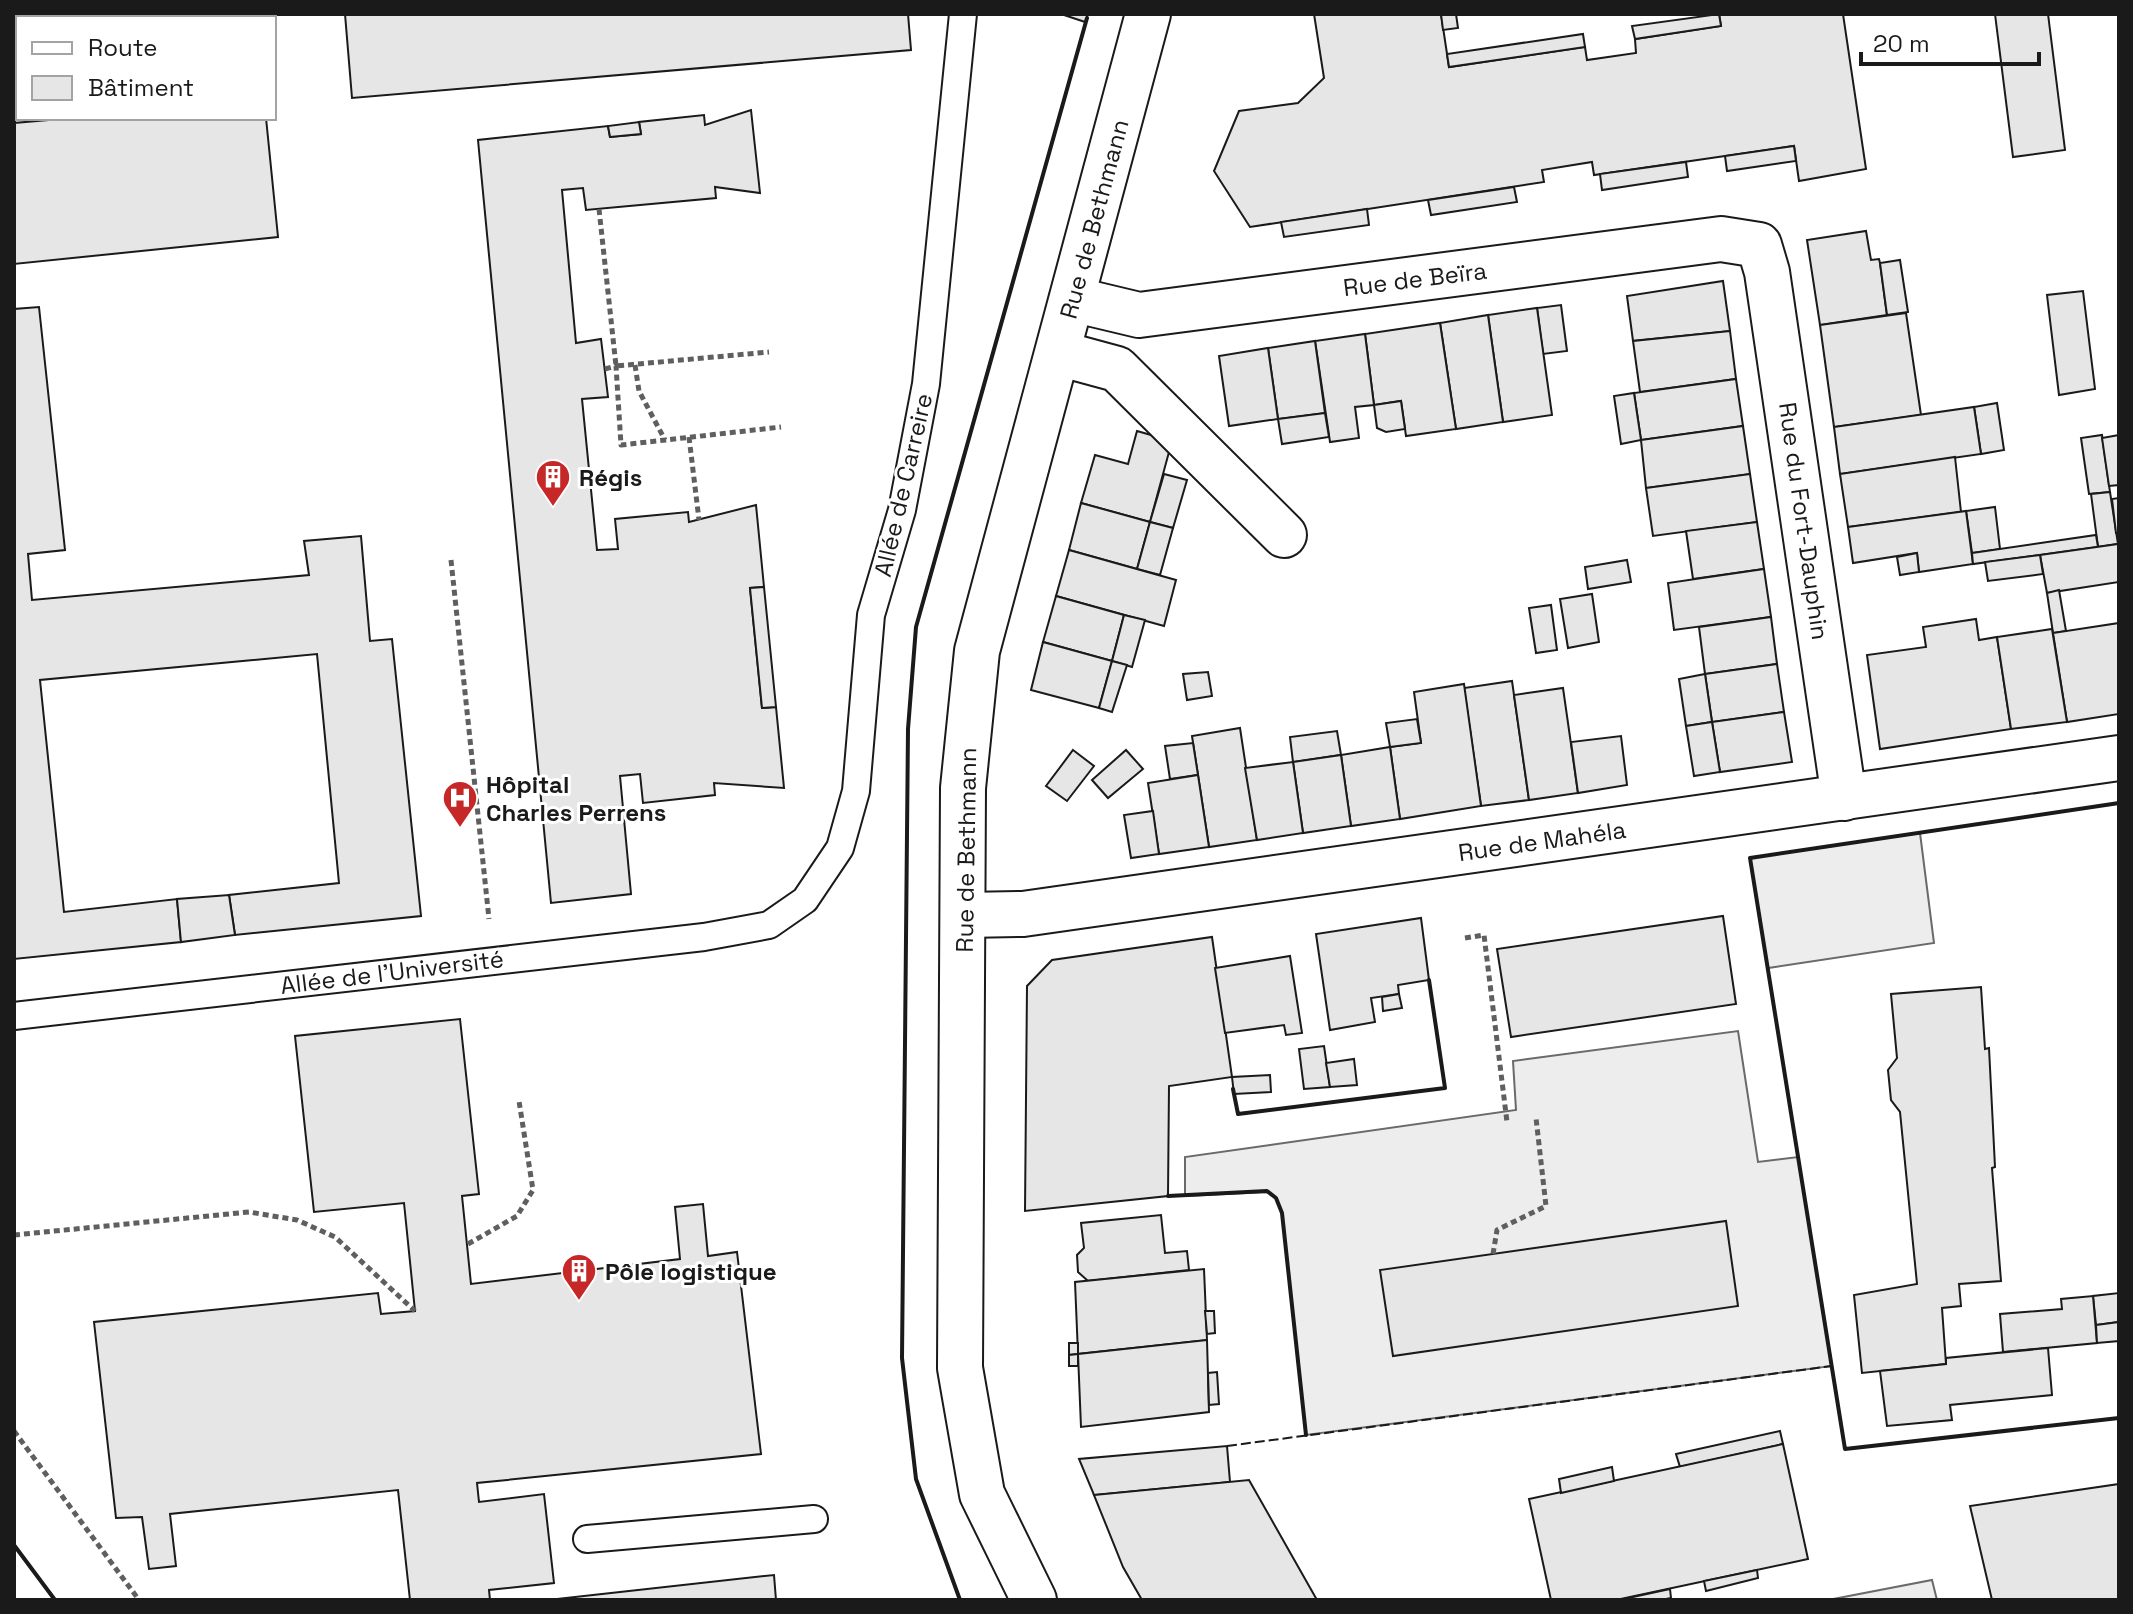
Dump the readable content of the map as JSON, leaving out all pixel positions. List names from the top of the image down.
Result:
{
  "streets": {
    "street": [
      "Rue de Bethmann",
      "Rue de Beïra",
      "Rue du Fort-Dauphin",
      "Rue de Mahéla"
    ],
    "lane": ["Allée de Carreire", "Allée de l'Université"]
  },
  "crossings": [
    ["Rue de Bethmann", "Rue de Beïra"],
    ["Rue de Bethmann", "Rue de Mahéla"],
    ["Rue de Beïra", "Rue du Fort-Dauphin"],
    ["Allée de Carreire", "Allée de l'Université"],
    ["Rue du Fort-Dauphin", "Rue de Mahéla"]
  ],
  "places": {
    "building": ["Régis", "Pôle logistique"],
    "hospital": ["Hôpital Charles Perrens"]
  },
  "legend": ["Route", "Bâtiment"],
  "scale_bar": "20 m"
}
